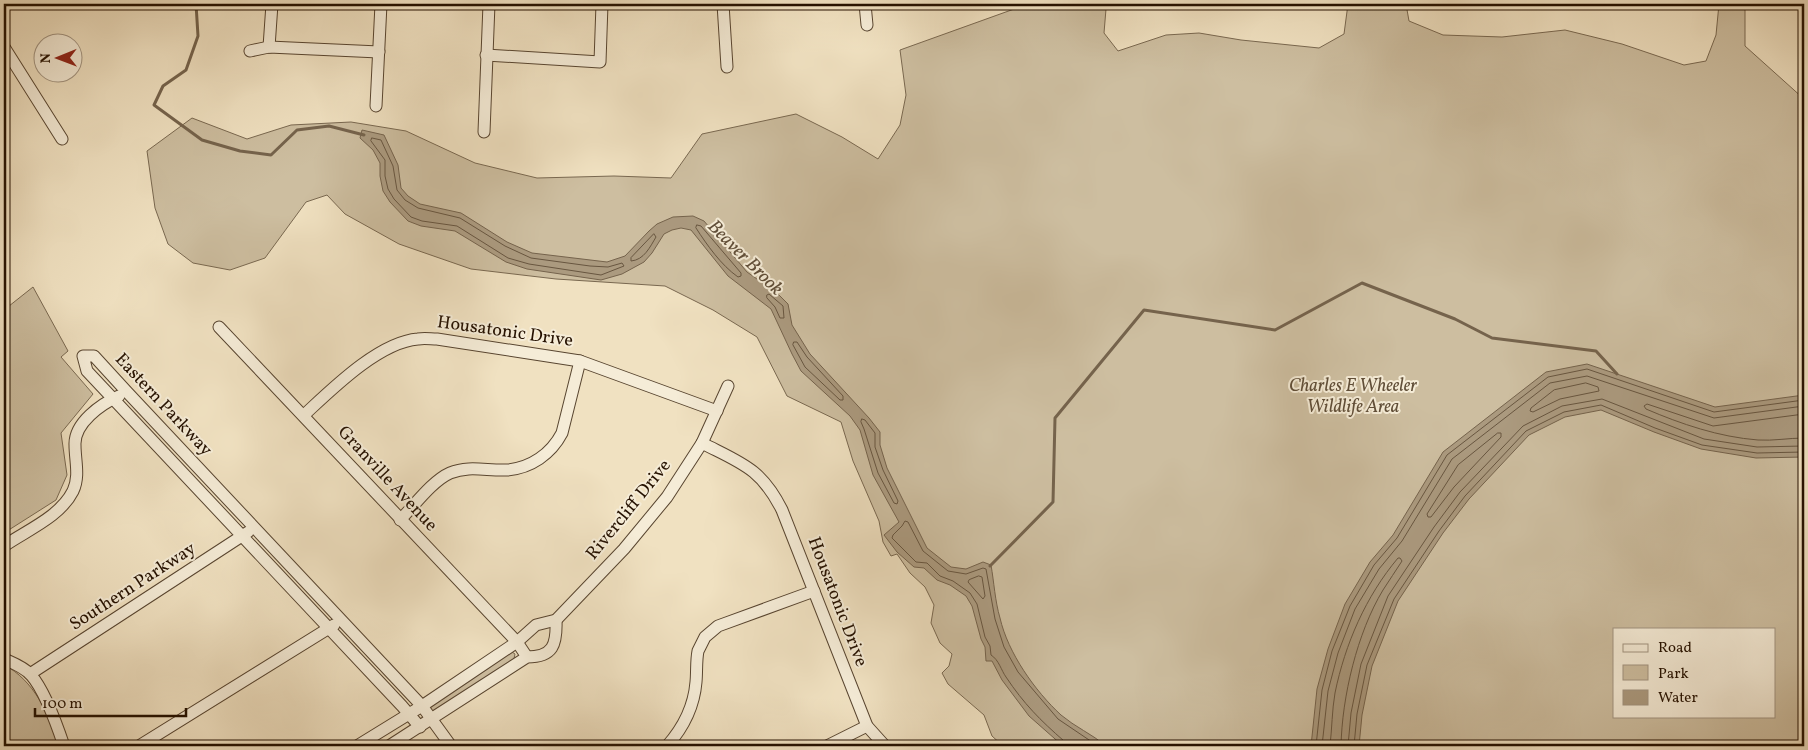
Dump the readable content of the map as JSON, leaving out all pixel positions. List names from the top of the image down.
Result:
{
  "streets": {
    "street": [
      "Housatonic Drive",
      "Eastern Parkway",
      "Granville Avenue",
      "Rivercliff Drive",
      "Southern Parkway"
    ]
  },
  "crossings": [
    ["Housatonic Drive", "Granville Avenue"],
    ["Housatonic Drive", "Rivercliff Drive"],
    ["Eastern Parkway", "Rivercliff Drive"],
    ["Eastern Parkway", "Southern Parkway"],
    ["Granville Avenue", "Rivercliff Drive"]
  ],
  "water": ["Beaver Brook"],
  "parks": ["Charles E Wheeler Wildlife Area"],
  "legend": ["Road", "Park", "Water"],
  "scale_bar": "100 m",
  "north": "left"
}
